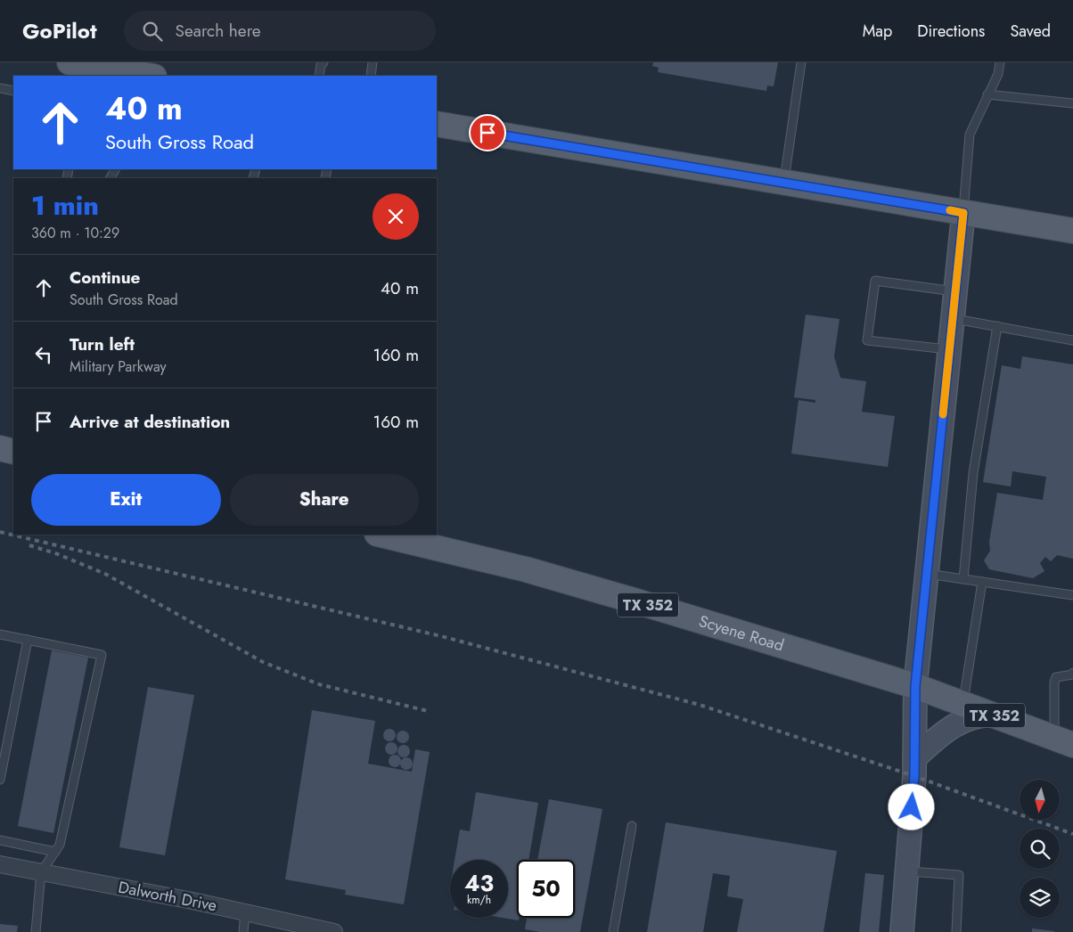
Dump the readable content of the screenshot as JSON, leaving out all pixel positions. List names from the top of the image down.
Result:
{
  "streets": {
    "main road": ["TX 352", "Scyene Road"],
    "street": ["Dalworth Drive"]
  },
  "north": "bottom",
  "page": {
    "header": "GoPilot",
    "search": "Search here",
    "nav": ["Map", "Directions", "Saved"],
    "turn": ["40 m", "South Gross Road"],
    "heading": ["1 min", "360 m · 10:29"],
    "list": [
      {
        "name": "Continue",
        "note": "South Gross Road",
        "value": "40 m"
      },
      {
        "name": "Turn left",
        "note": "Military Parkway",
        "value": "160 m"
      },
      {
        "name": "Arrive at destination",
        "value": "160 m"
      }
    ],
    "buttons": ["Exit", "Share"],
    "speed": "43 km/h",
    "limit": "50"
  }
}
